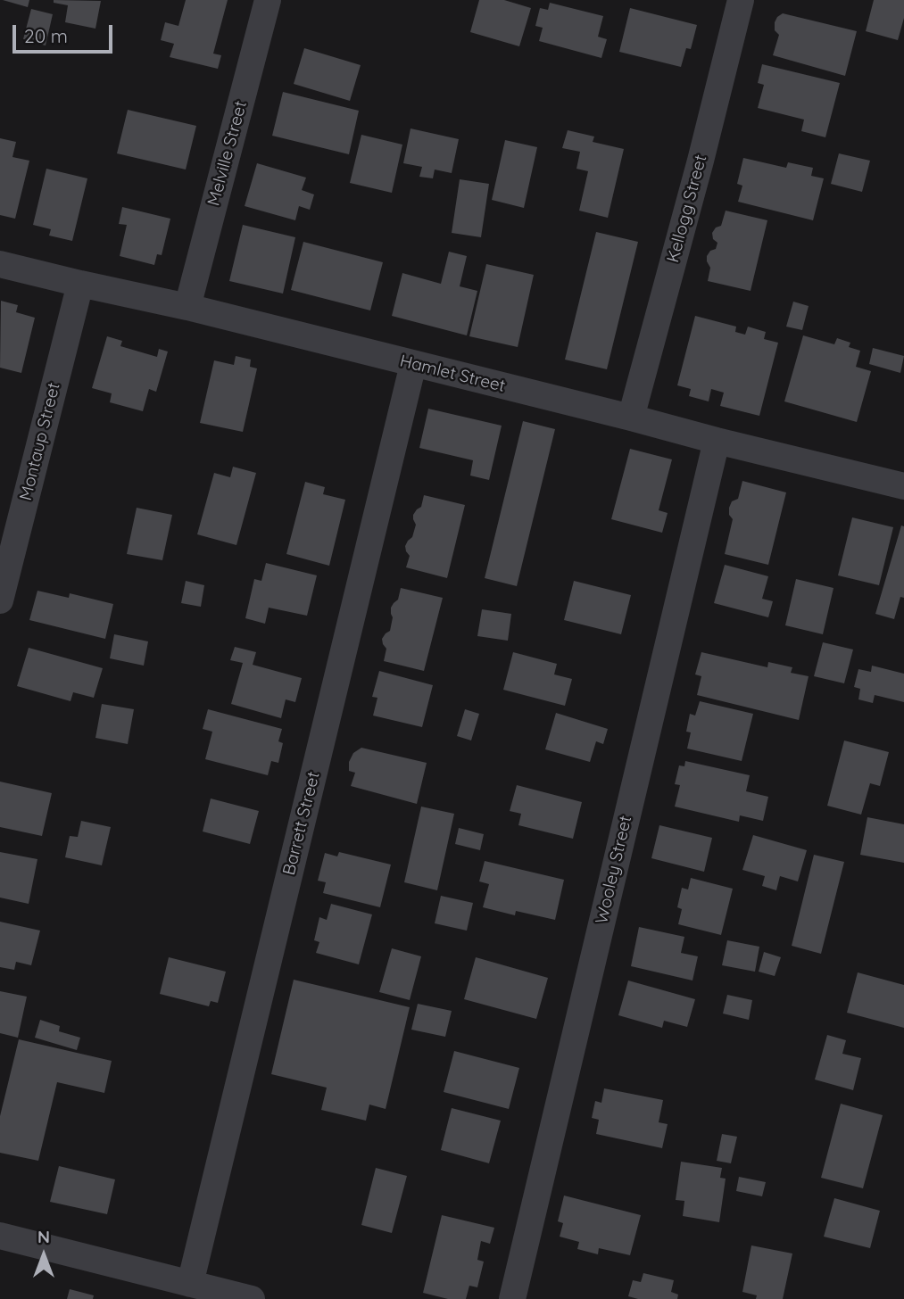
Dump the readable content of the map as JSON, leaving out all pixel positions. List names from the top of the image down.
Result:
{
  "streets": {
    "street": [
      "Melville Street",
      "Kellogg Street",
      "Hamlet Street",
      "Montaup Street",
      "Barrett Street",
      "Wooley Street"
    ]
  },
  "crossings": [
    ["Melville Street", "Hamlet Street"],
    ["Kellogg Street", "Hamlet Street"],
    ["Hamlet Street", "Montaup Street"],
    ["Hamlet Street", "Barrett Street"],
    ["Hamlet Street", "Wooley Street"]
  ],
  "scale_bar": "20 m",
  "north": "top"
}
